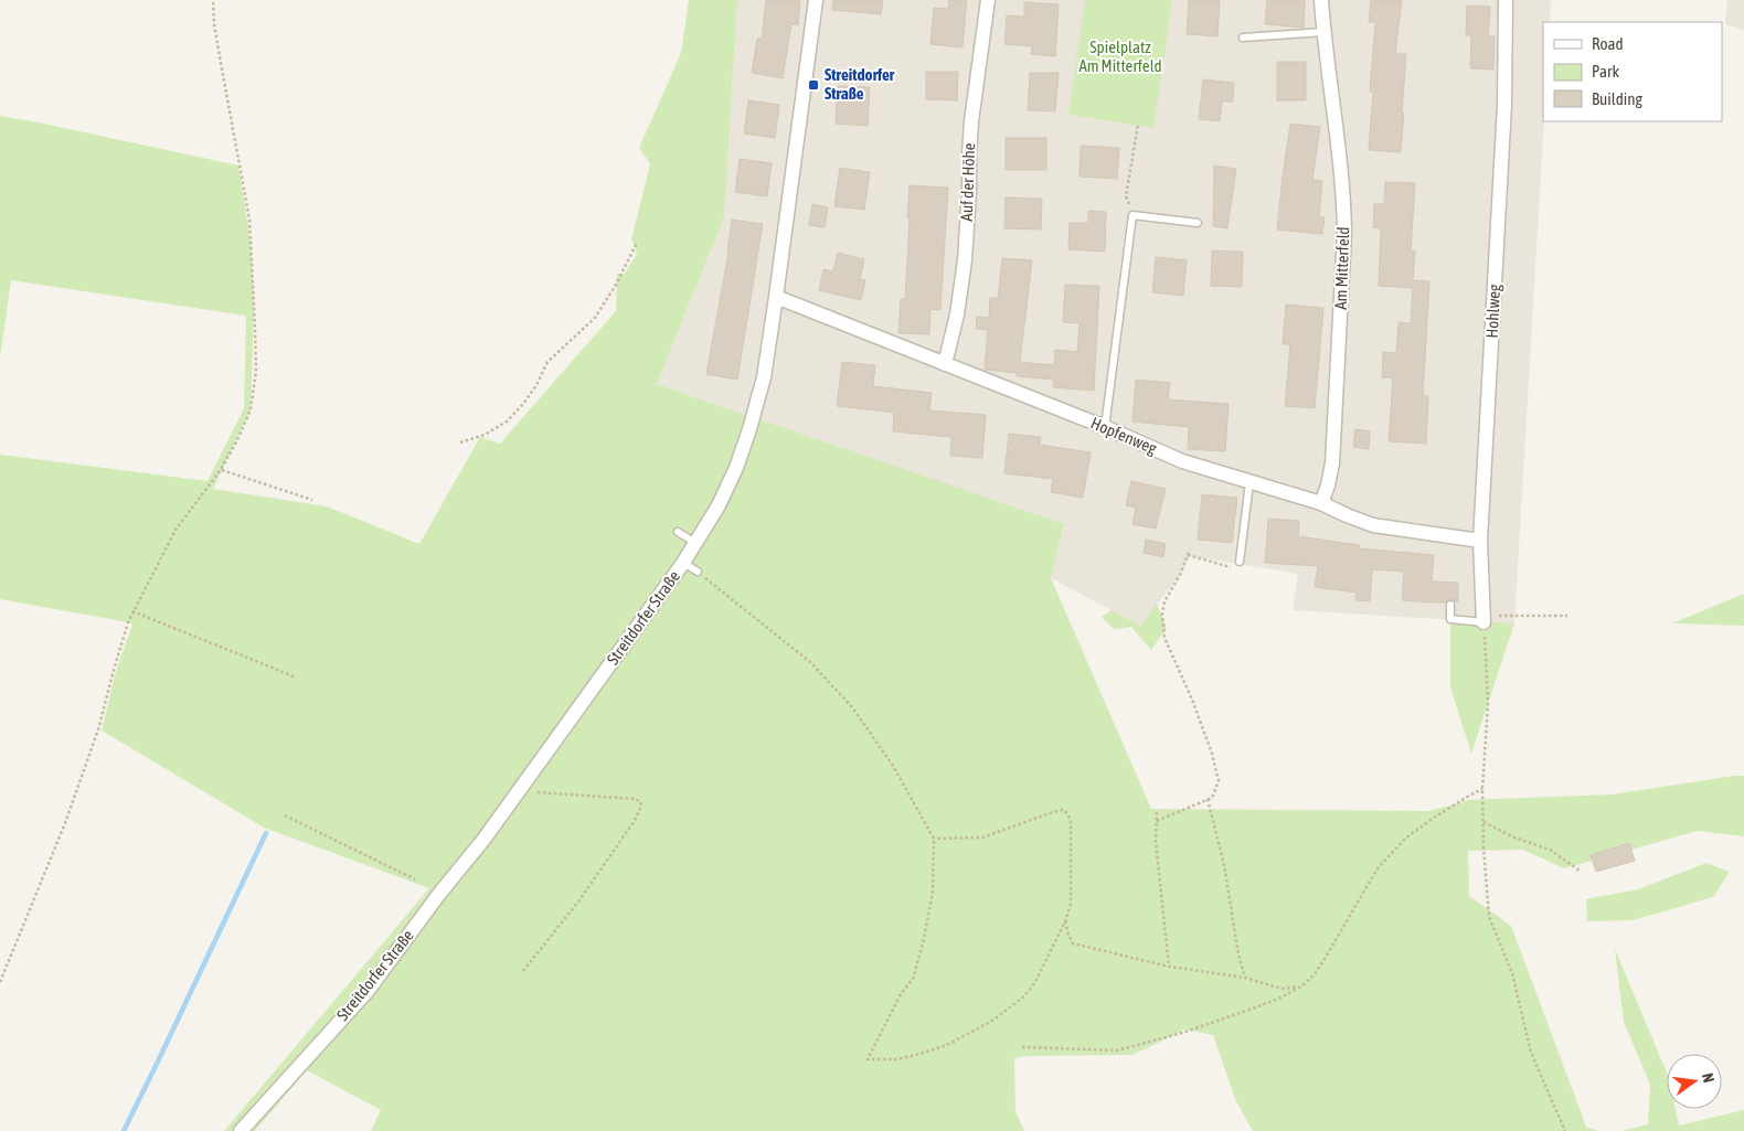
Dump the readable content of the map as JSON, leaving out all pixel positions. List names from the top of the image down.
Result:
{
  "streets": {
    "street": [
      "Auf der Höhe",
      "Am Mitterfeld",
      "Hohlweg",
      "Hopfenweg",
      "Streitdorfer Straße"
    ]
  },
  "crossings": [
    ["Auf der Höhe", "Hopfenweg"],
    ["Am Mitterfeld", "Hopfenweg"],
    ["Hohlweg", "Hopfenweg"],
    ["Hopfenweg", "Streitdorfer Straße"]
  ],
  "parks": ["Spielplatz Am Mitterfeld"],
  "places": {
    "transit": ["Streitdorfer Straße"]
  },
  "legend": ["Road", "Park", "Building"],
  "north": "right"
}
